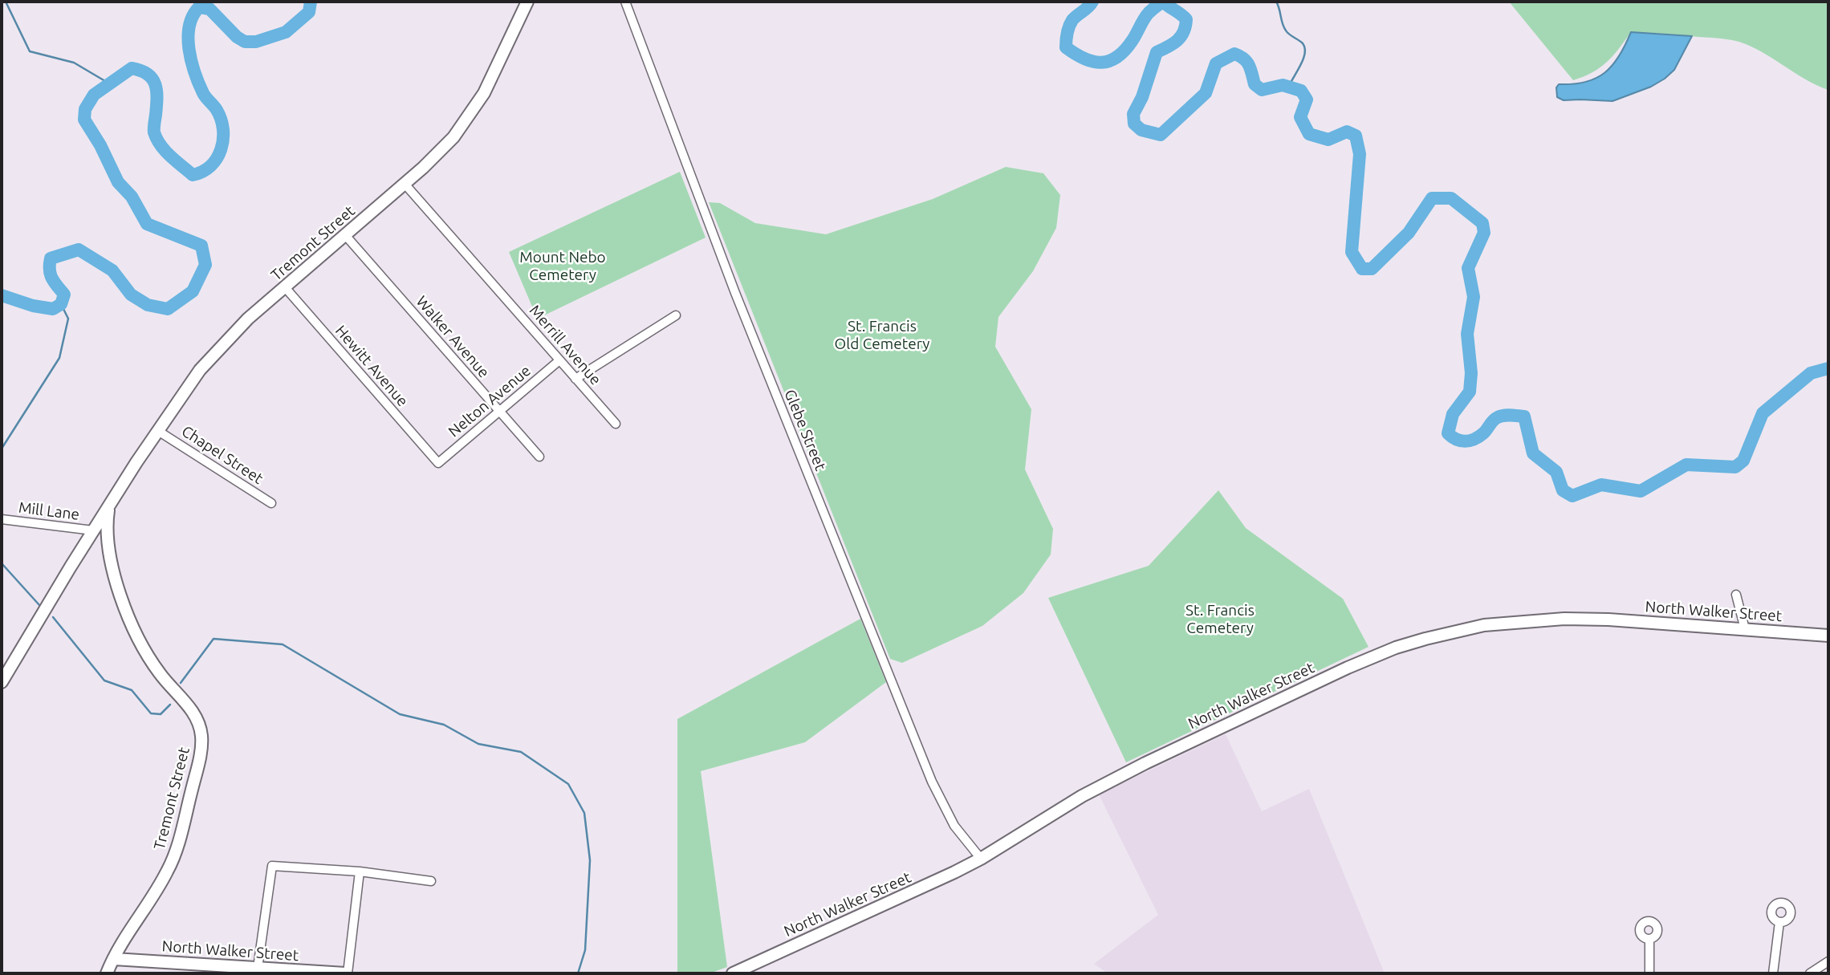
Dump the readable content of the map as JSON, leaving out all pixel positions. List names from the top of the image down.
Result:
{
  "streets": {
    "main road": ["Tremont Street", "North Walker Street"],
    "street": [
      "Walker Avenue",
      "Merrill Avenue",
      "Hewitt Avenue",
      "Nelton Avenue",
      "Glebe Street",
      "Chapel Street",
      "Mill Lane"
    ]
  },
  "crossings": [
    ["Tremont Street", "Walker Avenue"],
    ["Tremont Street", "Merrill Avenue"],
    ["Tremont Street", "Hewitt Avenue"],
    ["Tremont Street", "Chapel Street"],
    ["Tremont Street", "Mill Lane"],
    ["Tremont Street", "North Walker Street"],
    ["Walker Avenue", "Nelton Avenue"],
    ["Merrill Avenue", "Nelton Avenue"],
    ["Hewitt Avenue", "Nelton Avenue"],
    ["Glebe Street", "North Walker Street"]
  ],
  "parks": ["Mount Nebo Cemetery", "St. Francis Old Cemetery", "St. Francis Cemetery"]
}
